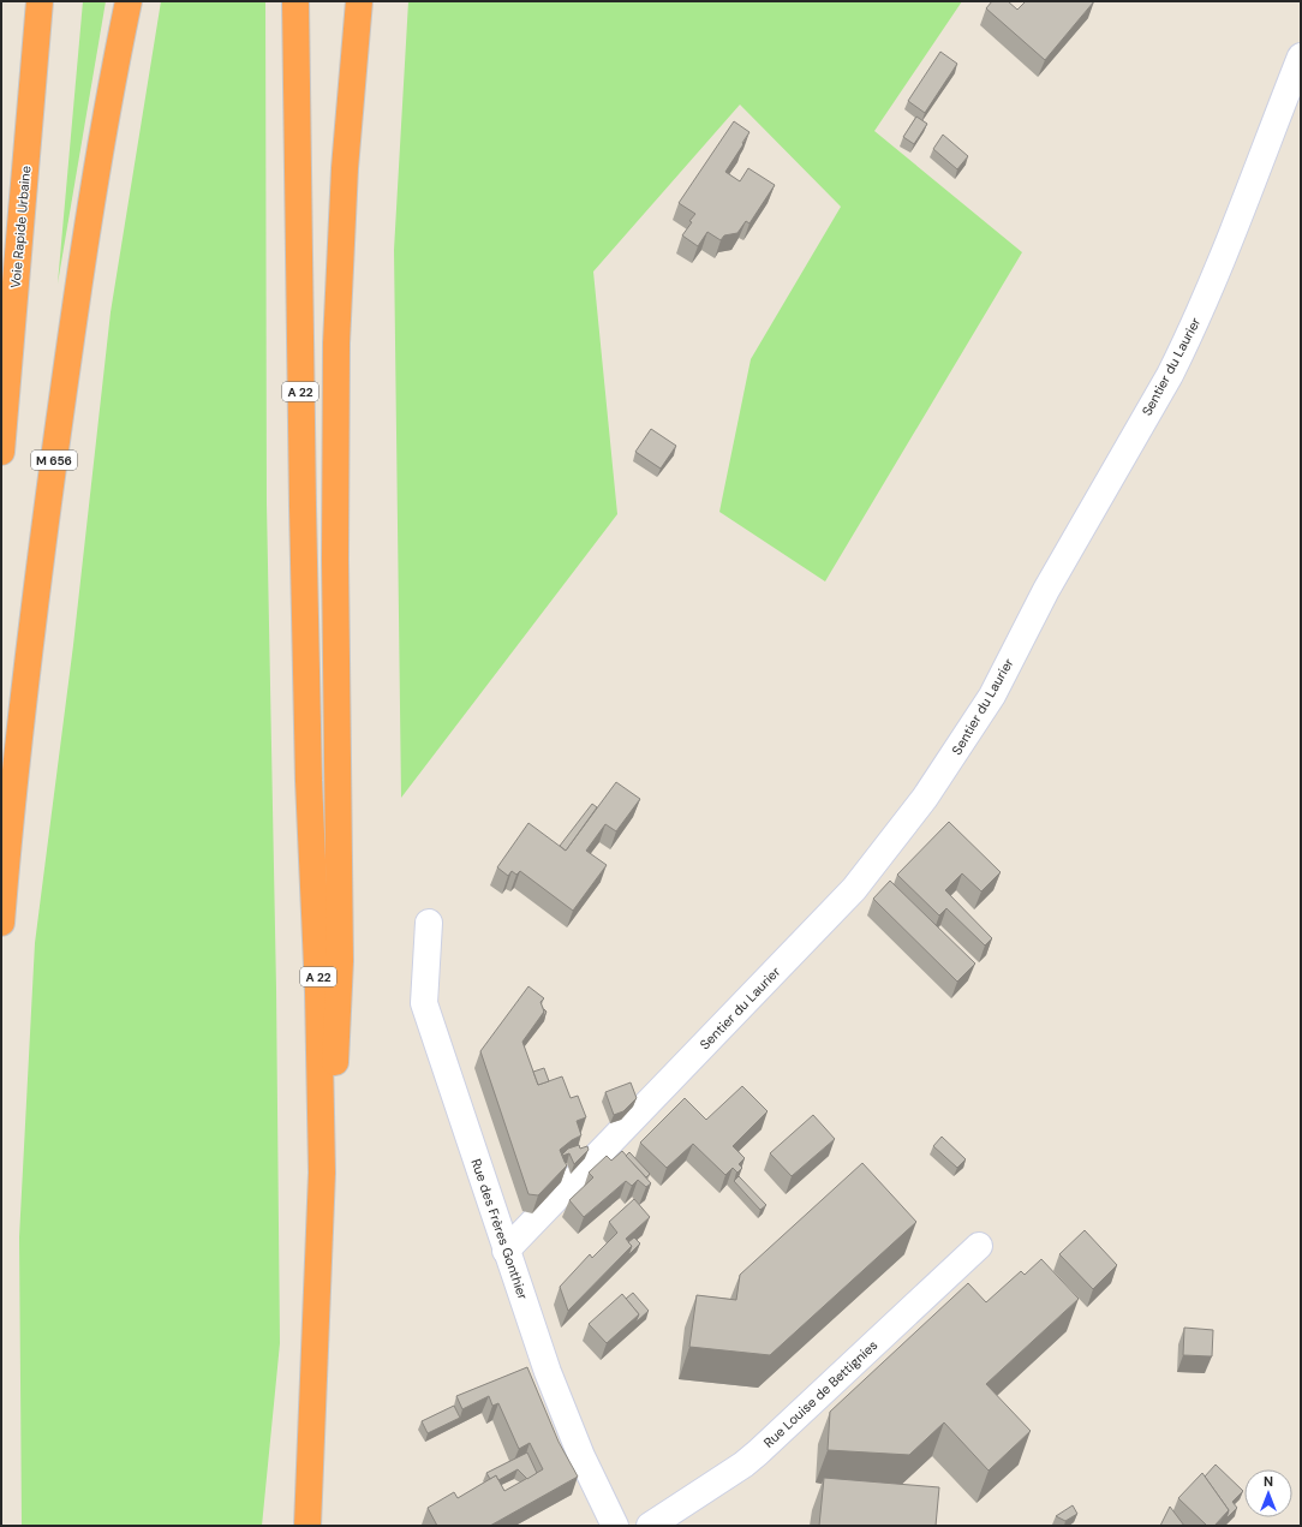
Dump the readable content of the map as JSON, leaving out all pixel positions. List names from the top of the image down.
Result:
{
  "streets": {
    "highway": ["Voie Rapide Urbaine", "A 22", "M 656"],
    "street": ["Sentier du Laurier", "Rue des Frères Gonthier", "Rue Louise de Bettignies"]
  },
  "crossings": [
    ["Sentier du Laurier", "Rue des Frères Gonthier"]
  ],
  "north": "top"
}
